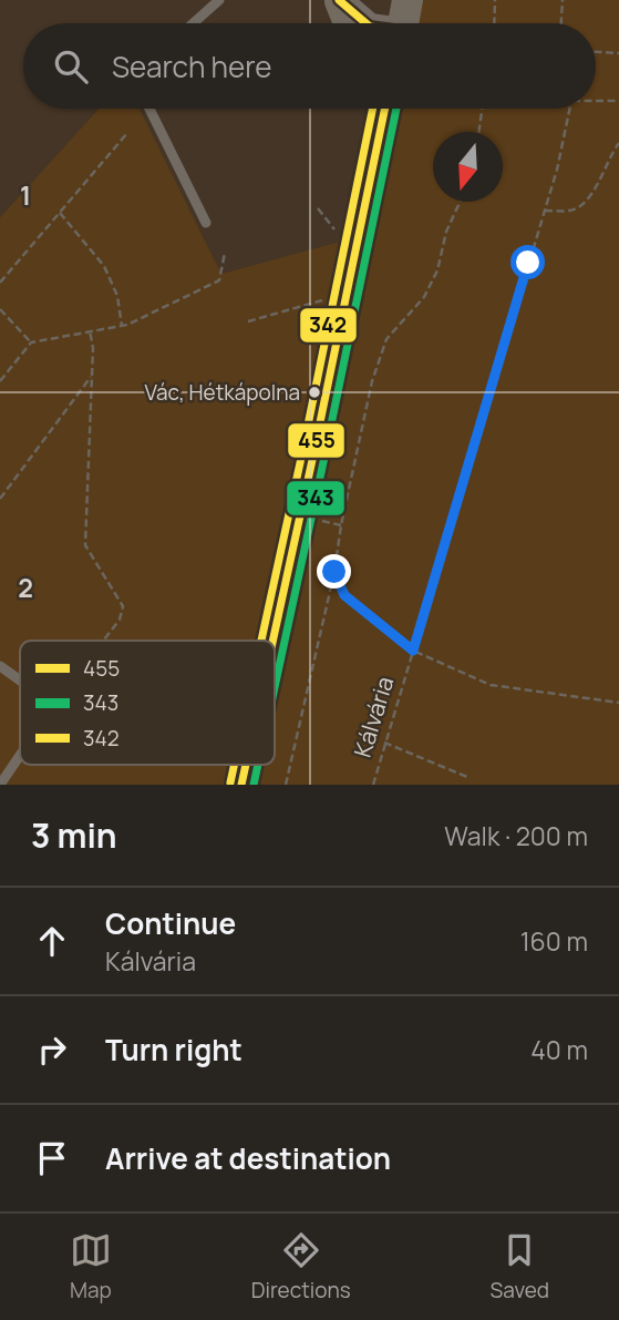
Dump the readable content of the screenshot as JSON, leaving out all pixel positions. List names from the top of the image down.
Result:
{
  "streets": {
    "path": ["Kálvária"]
  },
  "places": ["Vác, Hétkápolna"],
  "lines": ["transit line 455", "transit line 343", "transit line 342"],
  "legend": ["455", "343", "342"],
  "north": "bottom",
  "page": {
    "search": "Search here",
    "heading": ["3 min", "Walk · 200 m"],
    "list": [
      ["Continue", "Kálvária", "160 m"],
      ["Turn right", "40 m"],
      "Arrive at destination"
    ],
    "nav": ["Map", "Directions", "Saved"]
  },
  "grid": {
    "rows": ["1", "2"]
  }
}
